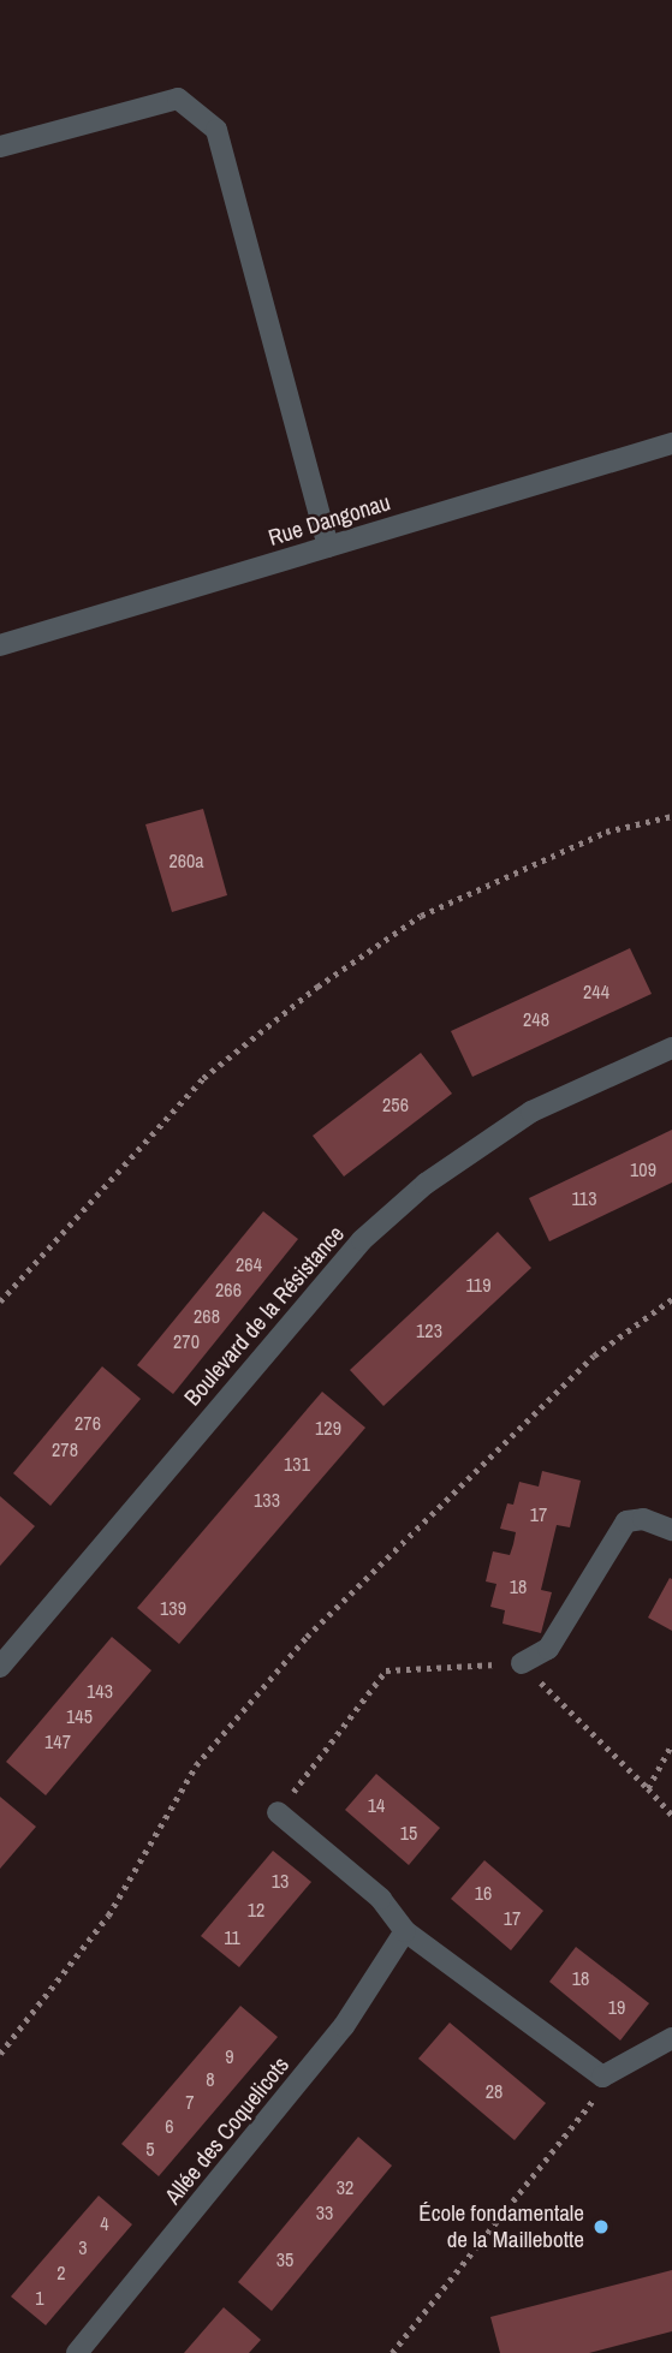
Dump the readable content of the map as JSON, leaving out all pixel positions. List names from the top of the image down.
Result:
{
  "streets": {
    "street": ["Rue Dangonau", "Boulevard de la Résistance", "Allée des Coquelicots"]
  },
  "places": ["École fondamentale de la Maillebotte"],
  "house_numbers": [
    "260a",
    "244",
    "248",
    "256",
    "109",
    "113",
    "264",
    "119",
    "266",
    "268",
    "123",
    "270",
    "276",
    "129",
    "278",
    "131",
    "133",
    "17",
    "18",
    "139",
    "143",
    "145",
    "147",
    "14",
    "15",
    "13",
    "16",
    "12",
    "17",
    "11",
    "18",
    "19",
    "9",
    "8",
    "28",
    "7",
    "6",
    "5",
    "32",
    "33",
    "4",
    "3",
    "35",
    "2",
    "1"
  ]
}
